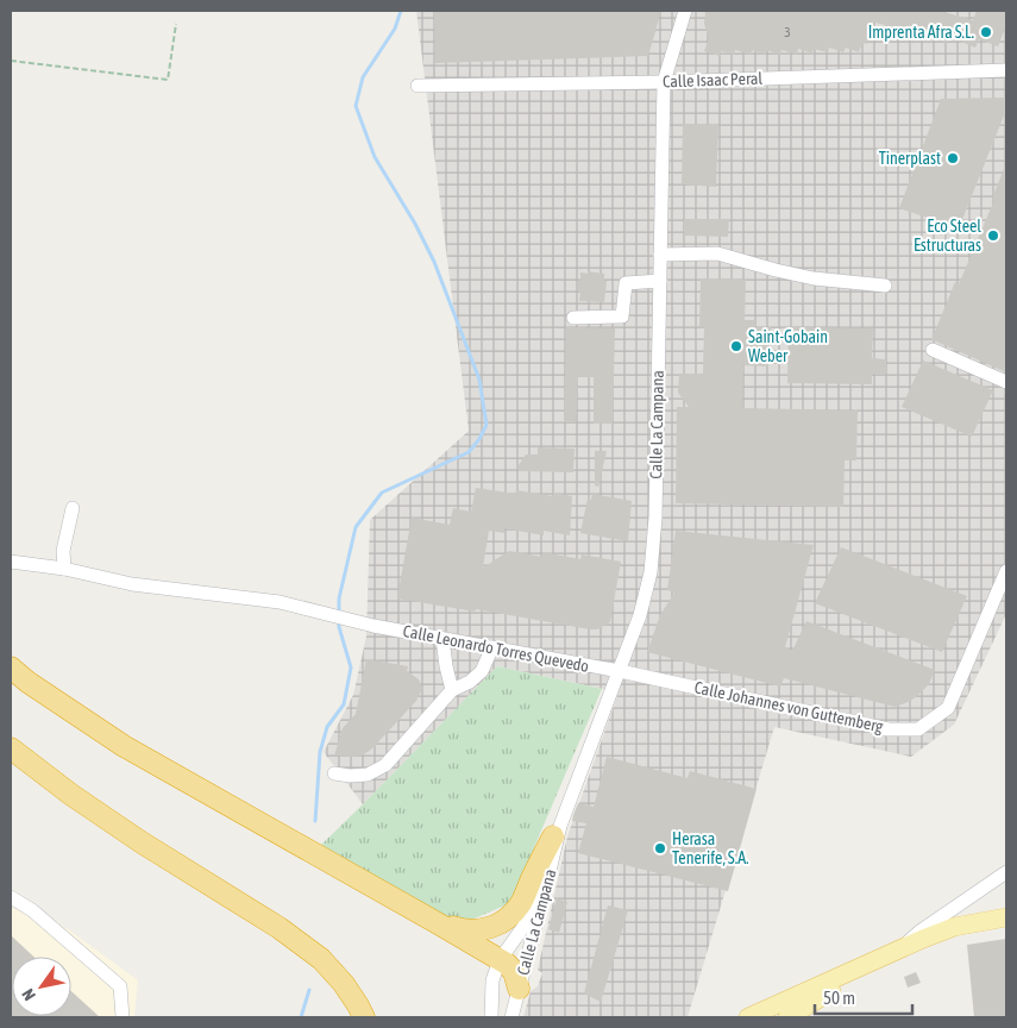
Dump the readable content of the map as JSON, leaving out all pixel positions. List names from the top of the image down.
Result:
{
  "streets": {
    "street": [
      "Calle Isaac Peral",
      "Calle La Campana",
      "Calle Leonardo Torres Quevedo",
      "Calle Johannes von Guttemberg"
    ]
  },
  "crossings": [
    ["Calle Isaac Peral", "Calle La Campana"],
    ["Calle La Campana", "Calle Leonardo Torres Quevedo"],
    ["Calle La Campana", "Calle Johannes von Guttemberg"],
    ["Calle Leonardo Torres Quevedo", "Calle Johannes von Guttemberg"]
  ],
  "places": [
    "Imprenta Afra S.L.",
    "Tinerplast",
    "Eco Steel Estructuras",
    "Saint-Gobain Weber",
    "Herasa Tenerife, S.A."
  ],
  "house_numbers": ["3"],
  "scale_bar": "50 m",
  "north": "bottom left"
}
